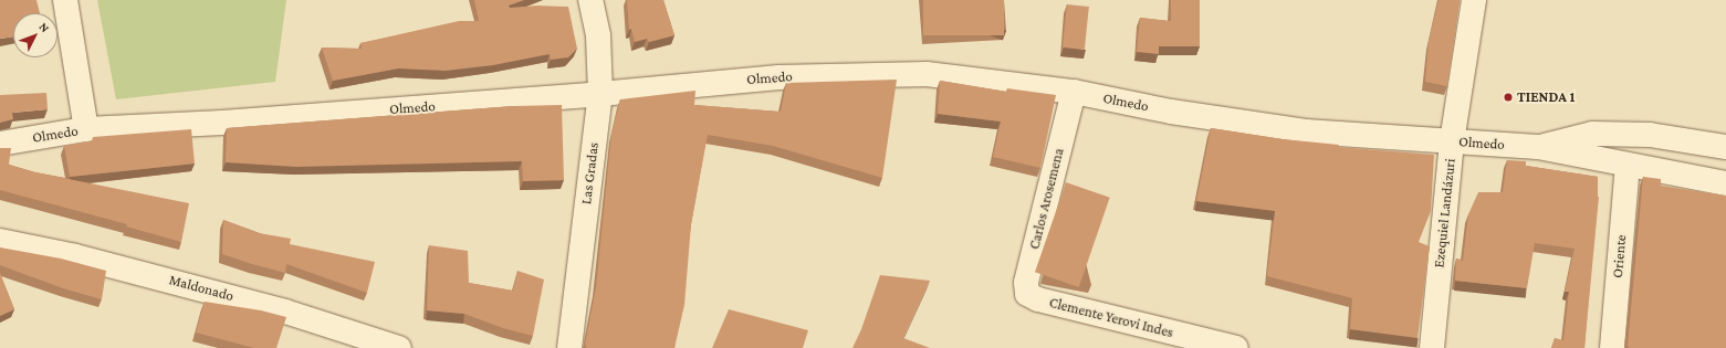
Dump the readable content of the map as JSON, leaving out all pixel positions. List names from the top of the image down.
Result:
{
  "streets": {
    "street": [
      "Olmedo",
      "Las Gradas",
      "Carlos Arosemena",
      "Ezequiel Landázuri",
      "Oriente",
      "Maldonado",
      "Clemente Yerovi Indes"
    ]
  },
  "crossings": [
    ["Olmedo", "Las Gradas"],
    ["Olmedo", "Carlos Arosemena"],
    ["Olmedo", "Ezequiel Landázuri"],
    ["Olmedo", "Oriente"],
    ["Carlos Arosemena", "Clemente Yerovi Indes"]
  ],
  "places": ["TIENDA 1"],
  "north": "top right"
}
